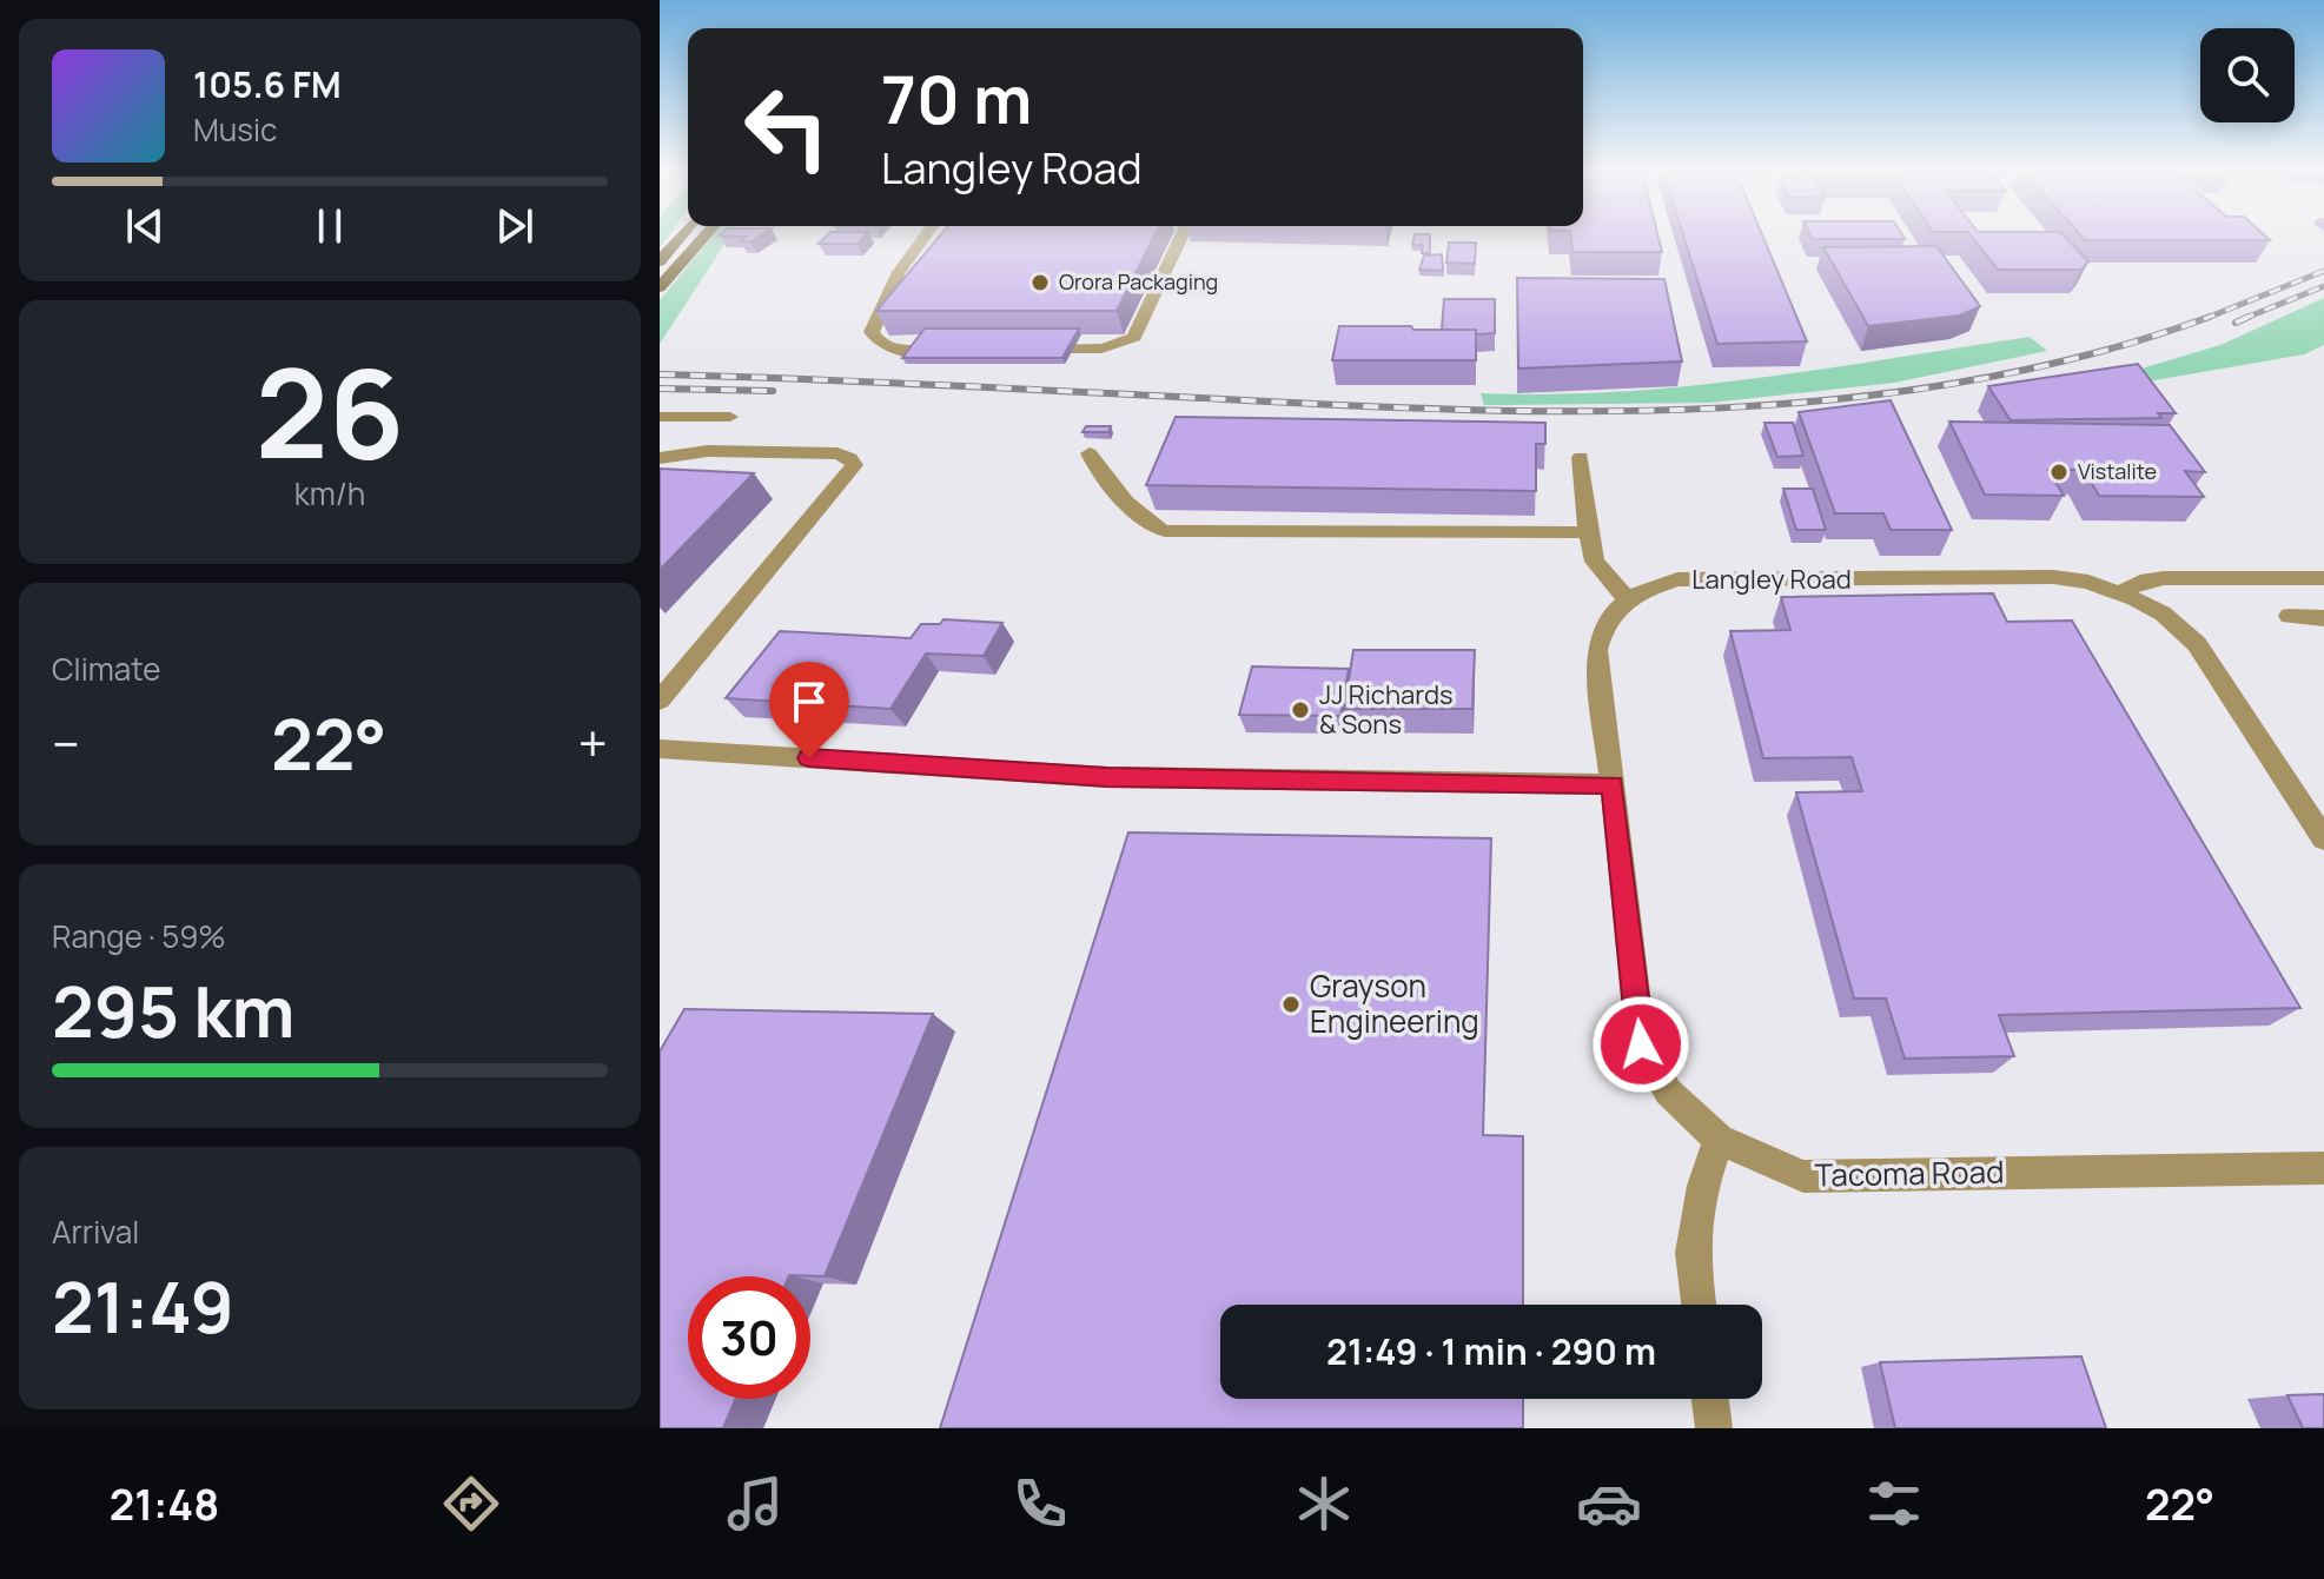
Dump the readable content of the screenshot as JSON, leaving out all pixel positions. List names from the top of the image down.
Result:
{
  "streets": {
    "street": ["Langley Road", "Tacoma Road"]
  },
  "places": [
    "Orora Packaging",
    "Vistalite",
    "JJ Richards & Sons",
    "Grayson Engineering"
  ],
  "page": {
    "turn": ["70 m", "Langley Road"],
    "song": ["105.6 FM", "Music"],
    "tile": [
      ["26", "km/h"],
      "Climate",
      ["Range · 59%", "295 km"],
      ["Arrival", "21:49"]
    ],
    "heat": ["−", "22°", "+"],
    "limit": "30",
    "trip": "21:49 · 1 min · 290 m",
    "tabs": ["21:48", "22°"]
  }
}
